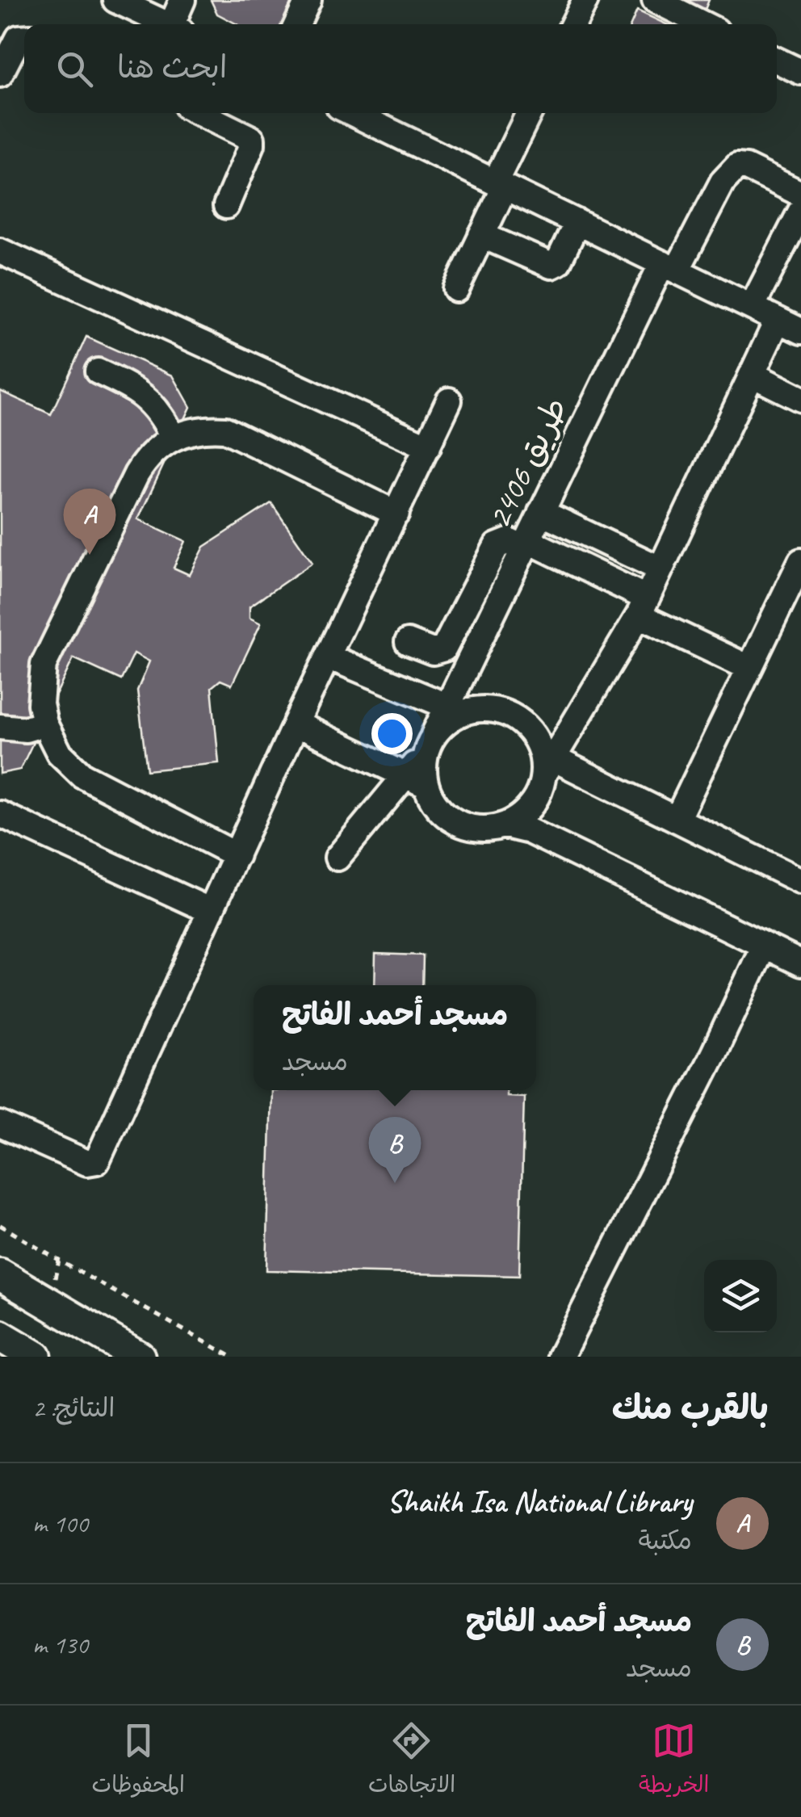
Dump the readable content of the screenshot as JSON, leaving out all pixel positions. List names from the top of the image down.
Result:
{
  "streets": {
    "street": ["طريق 2406"]
  },
  "page": {
    "search": "ابحث هنا",
    "pins": ["A", "B"],
    "popup": ["مسجد أحمد الفاتح", "مسجد"],
    "heading": ["بالقرب منك", "النتائج: 2"],
    "list": [
      {
        "mark": "A",
        "name": "Shaikh Isa National Library",
        "note": "مكتبة",
        "value": "100 m"
      },
      {
        "mark": "B",
        "name": "مسجد أحمد الفاتح",
        "note": "مسجد",
        "value": "130 m"
      }
    ],
    "nav": ["الخريطة", "الاتجاهات", "المحفوظات"]
  }
}
